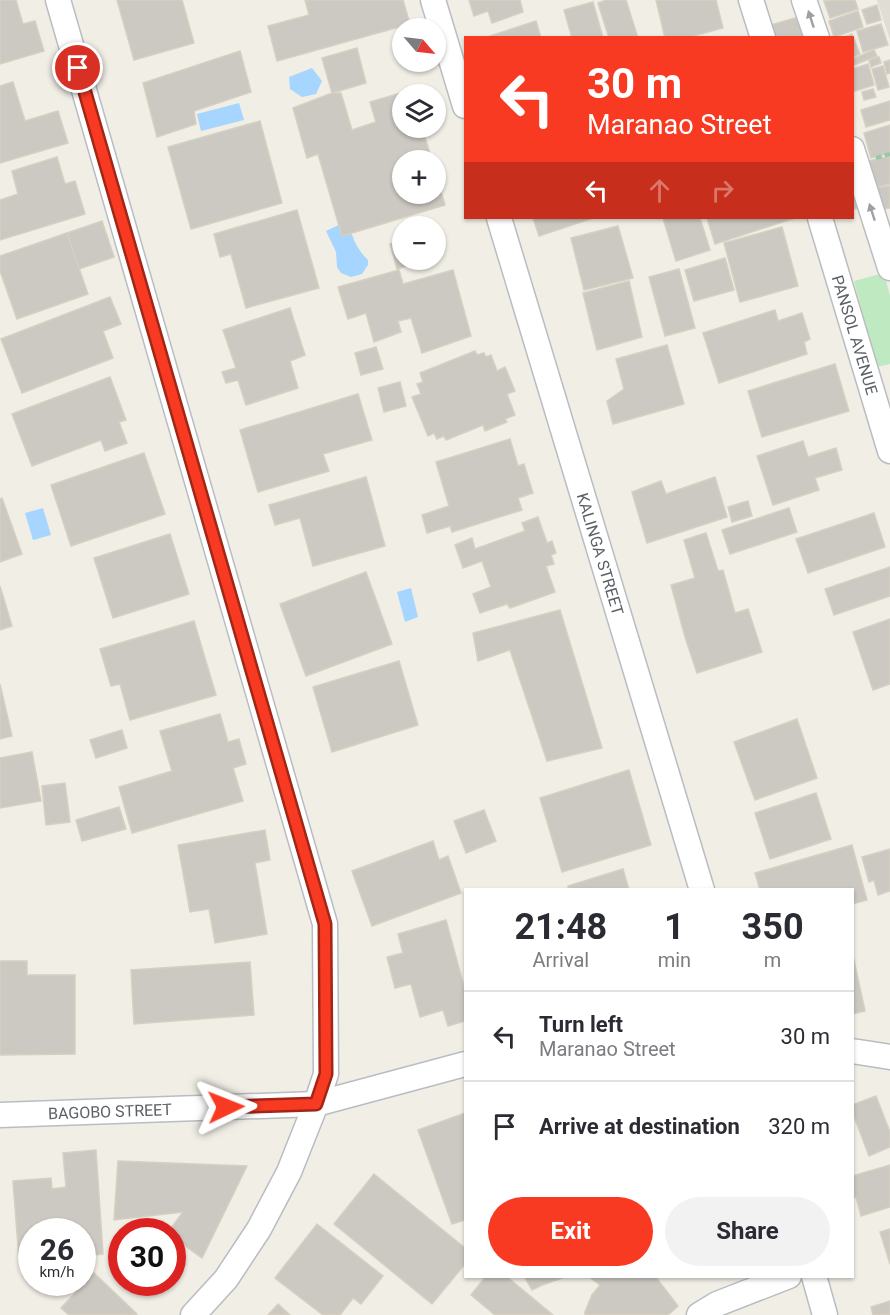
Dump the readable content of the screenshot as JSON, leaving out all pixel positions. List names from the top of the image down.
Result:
{
  "streets": {
    "street": ["PANSOL AVENUE", "KALINGA STREET", "BAGOBO STREET"]
  },
  "north": "bottom right",
  "page": {
    "map_buttons": ["+", "−"],
    "turn": ["30 m", "Maranao Street"],
    "eta": [
      "21:48",
      "Arrival",
      "1",
      "min",
      "350",
      "m"
    ],
    "list": [
      {
        "name": "Turn left",
        "note": "Maranao Street",
        "value": "30 m"
      },
      {
        "name": "Arrive at destination",
        "value": "320 m"
      }
    ],
    "buttons": ["Exit", "Share"],
    "speed": "26 km/h",
    "limit": "30"
  }
}
